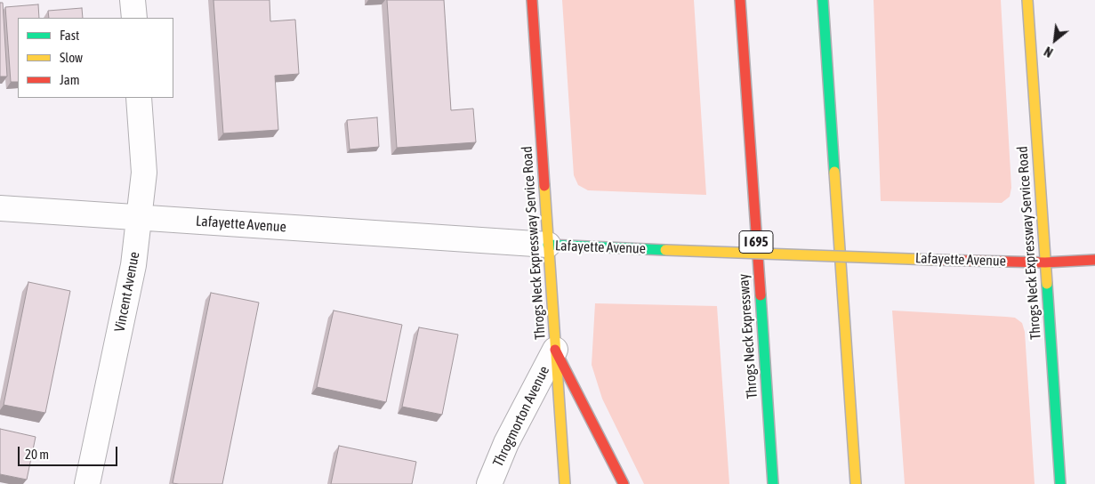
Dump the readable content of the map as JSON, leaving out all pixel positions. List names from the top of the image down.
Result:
{
  "streets": {
    "main road": [
      "Lafayette Avenue",
      "I 695",
      "Throgs Neck Expressway Service Road",
      "Throgs Neck Expressway"
    ],
    "street": ["Vincent Avenue", "Throgmorton Avenue"]
  },
  "crossings": [
    ["Lafayette Avenue", "Throgs Neck Expressway Service Road"],
    ["Lafayette Avenue", "Vincent Avenue"],
    ["Throgs Neck Expressway Service Road", "Throgmorton Avenue"]
  ],
  "legend": ["Fast", "Slow", "Jam"],
  "scale_bar": "20 m",
  "north": "bottom left"
}
